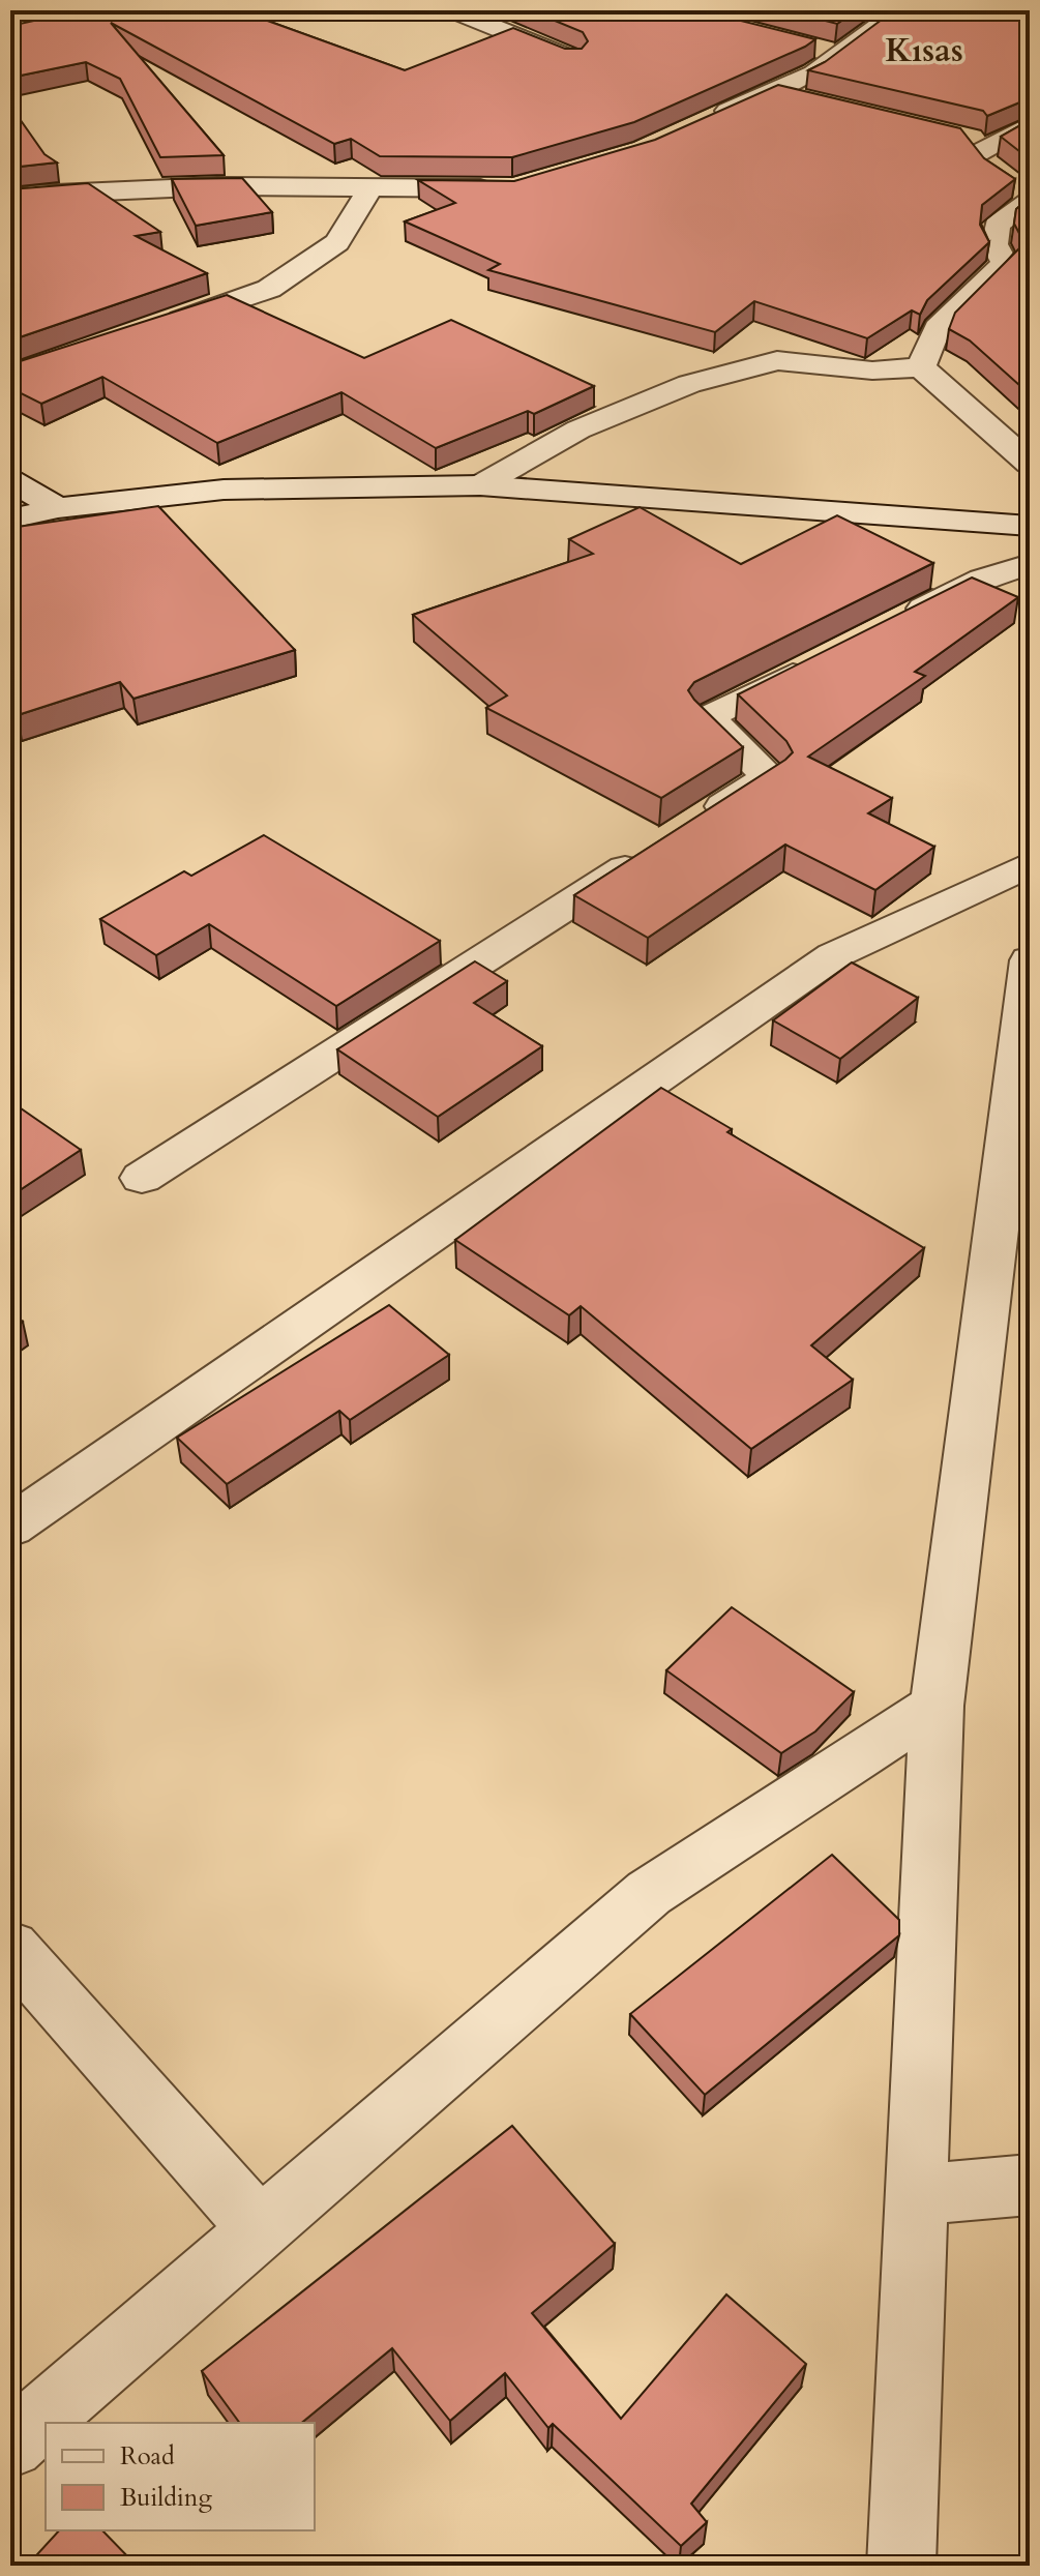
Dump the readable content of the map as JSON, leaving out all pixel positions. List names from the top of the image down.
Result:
{
  "districts": ["Kısas"],
  "legend": ["Road", "Building"]
}
